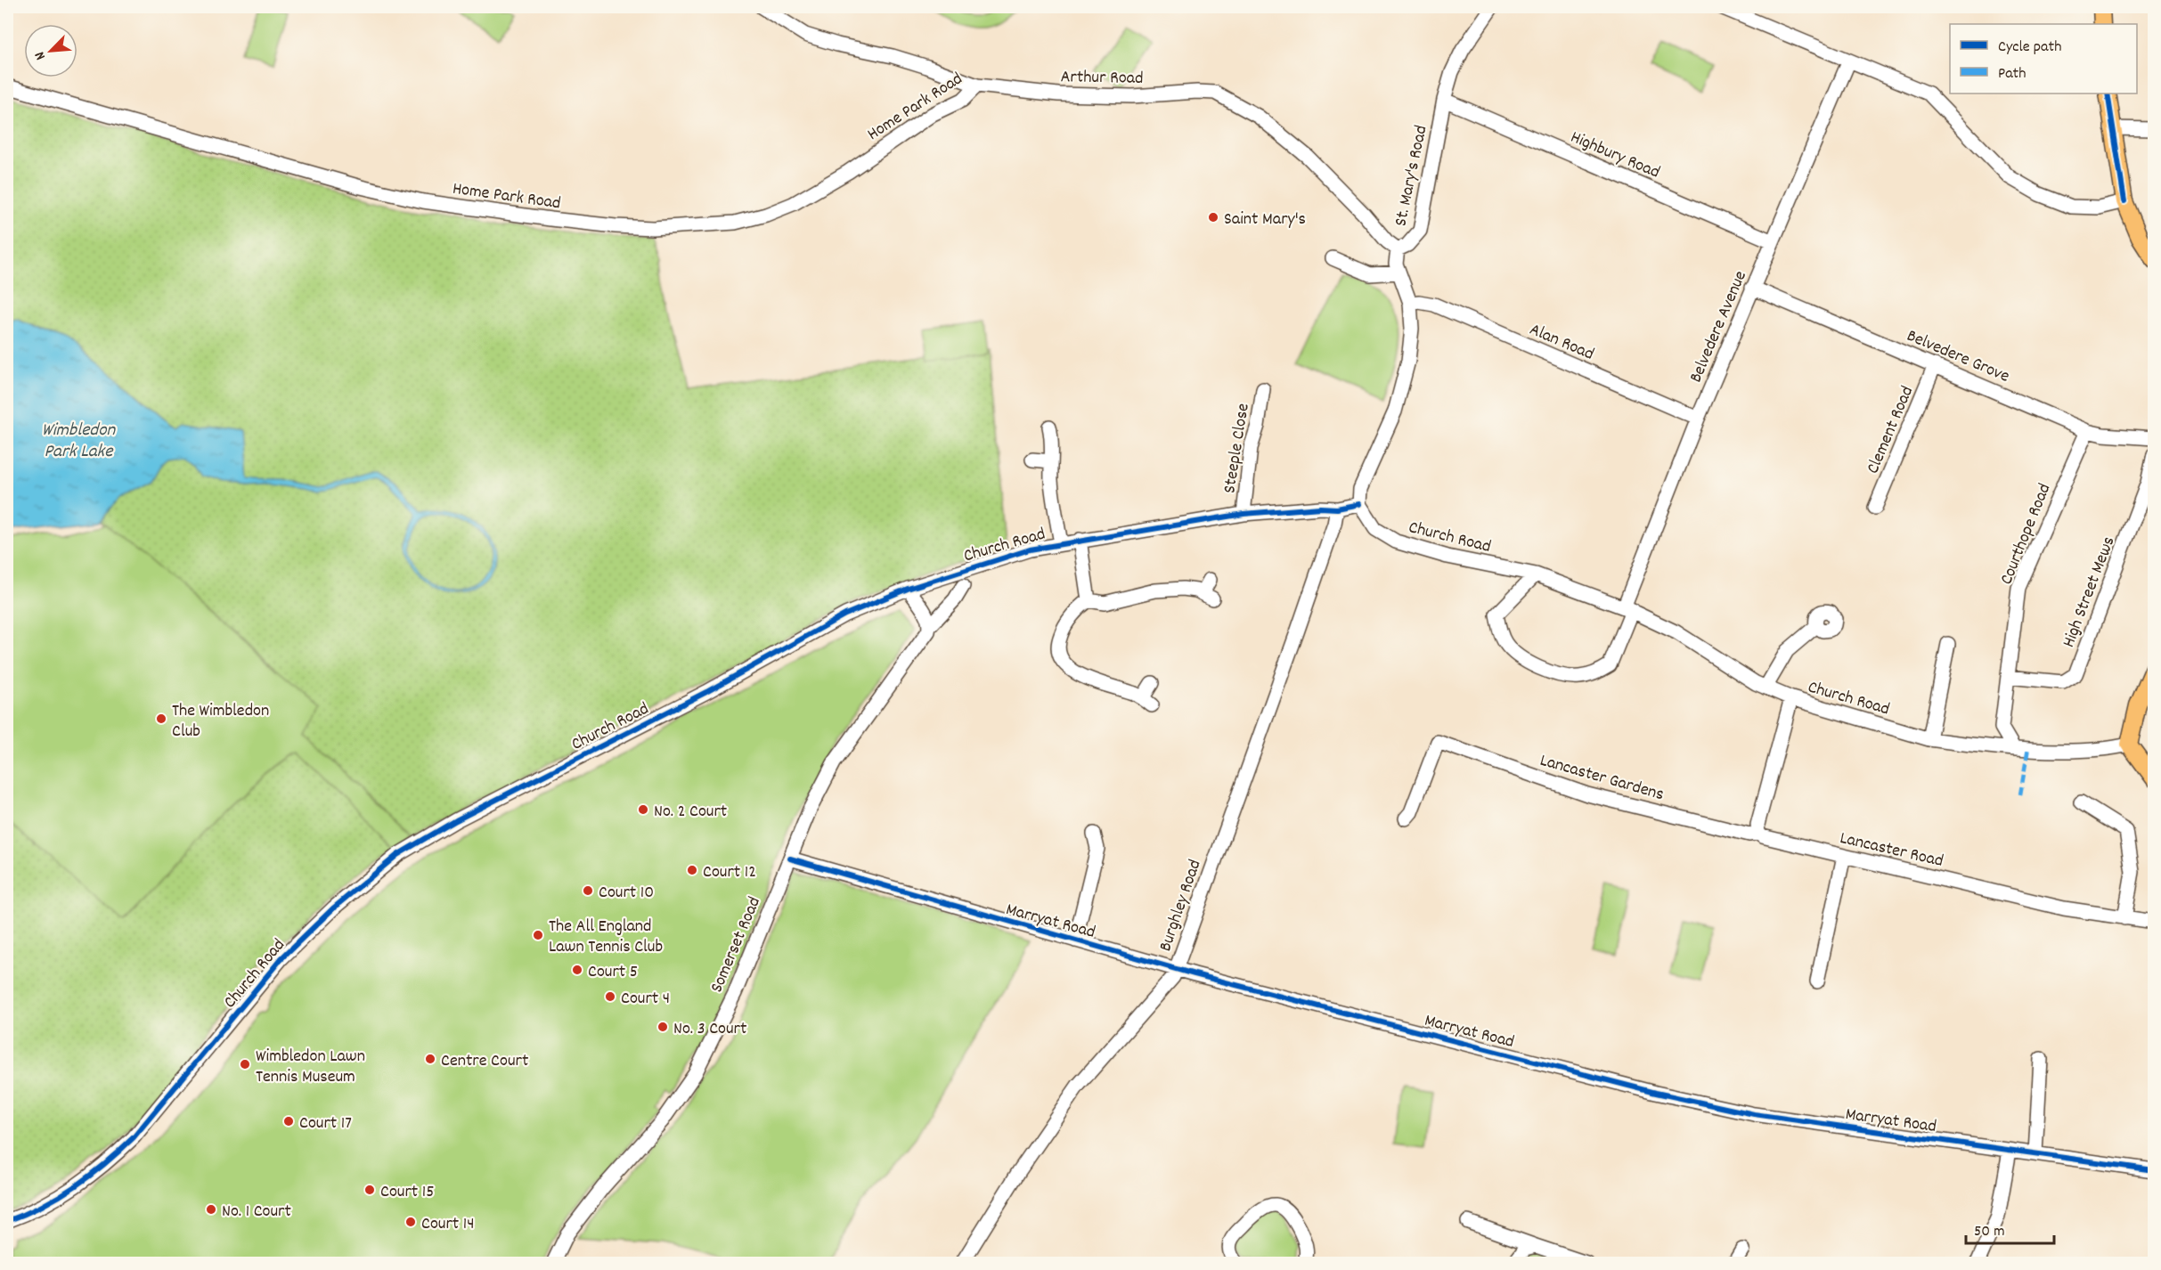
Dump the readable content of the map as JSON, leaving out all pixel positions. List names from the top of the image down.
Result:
{
  "streets": {
    "street": [
      "Arthur Road",
      "Home Park Road",
      "Highbury Road",
      "St. Mary's Road",
      "Belvedere Avenue",
      "Alan Road",
      "Belvedere Grove",
      "Clement Road",
      "Steeple Close",
      "Courthope Road",
      "Church Road",
      "High Street Mews",
      "Lancaster Gardens",
      "Lancaster Road",
      "Burghley Road",
      "Marryat Road",
      "Somerset Road"
    ]
  },
  "crossings": [
    ["Arthur Road", "Home Park Road"],
    ["Arthur Road", "St. Mary's Road"],
    ["Highbury Road", "St. Mary's Road"],
    ["Highbury Road", "Belvedere Avenue"],
    ["St. Mary's Road", "Alan Road"],
    ["St. Mary's Road", "Church Road"],
    ["Belvedere Avenue", "Alan Road"],
    ["Belvedere Avenue", "Belvedere Grove"],
    ["Belvedere Avenue", "Church Road"],
    ["Belvedere Grove", "Clement Road"],
    ["Belvedere Grove", "Courthope Road"],
    ["Steeple Close", "Church Road"],
    ["Courthope Road", "Church Road"],
    ["Courthope Road", "High Street Mews"],
    ["Church Road", "Burghley Road"],
    ["Lancaster Gardens", "Lancaster Road"],
    ["Burghley Road", "Marryat Road"],
    ["Marryat Road", "Somerset Road"]
  ],
  "water": ["Wimbledon Park Lake"],
  "places": [
    "Saint Mary's",
    "The Wimbledon Club",
    "No. 2 Court",
    "Court 12",
    "Court 10",
    "The All England Lawn Tennis Club",
    "Court 5",
    "Court 4",
    "No. 3 Court",
    "Centre Court",
    "Wimbledon Lawn Tennis Museum",
    "Court 17",
    "Court 15",
    "No. 1 Court",
    "Court 14"
  ],
  "legend": ["Cycle path", "Path"],
  "scale_bar": "50 m",
  "north": "bottom left"
}
